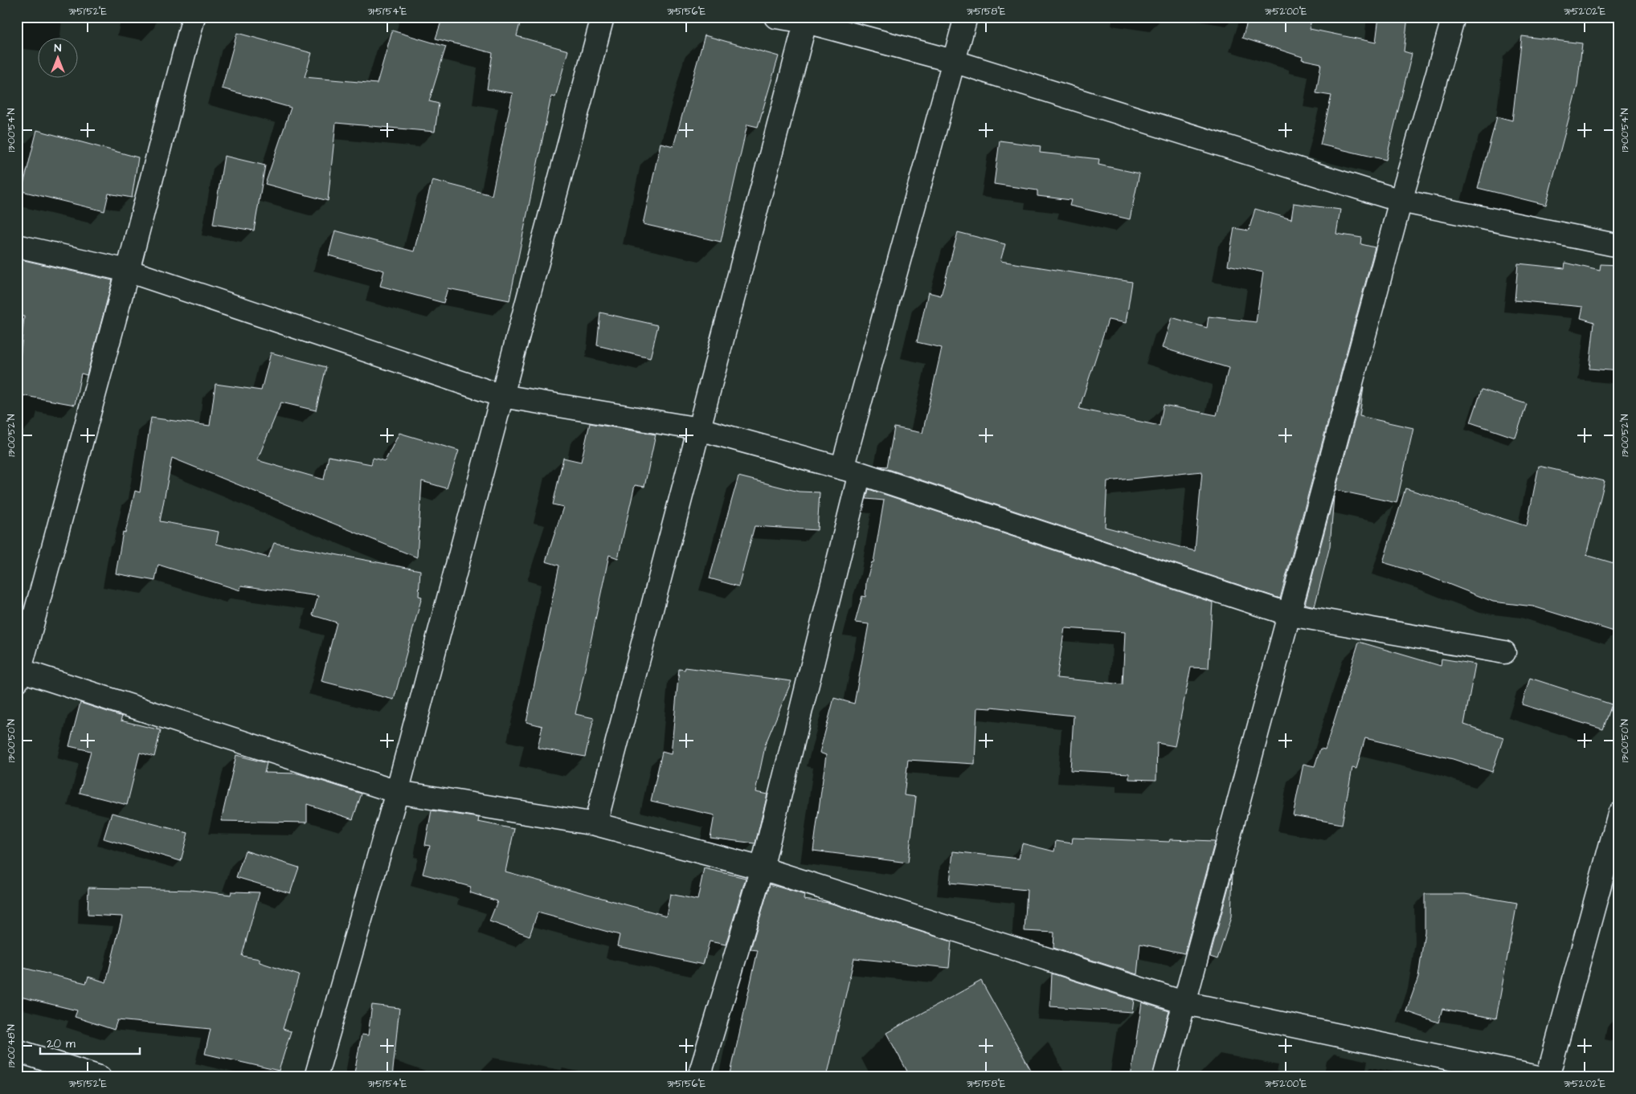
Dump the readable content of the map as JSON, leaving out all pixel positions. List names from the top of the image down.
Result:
{
  "scale_bar": "20 m",
  "north": "top",
  "coordinates": [
    "31°51'52\"E",
    "31°51'54\"E",
    "31°51'56\"E",
    "31°51'58\"E",
    "31°52'00\"E",
    "31°52'02\"E",
    "13°00'54\"N",
    "13°00'52\"N",
    "13°00'50\"N",
    "13°00'48\"N"
  ]
}
